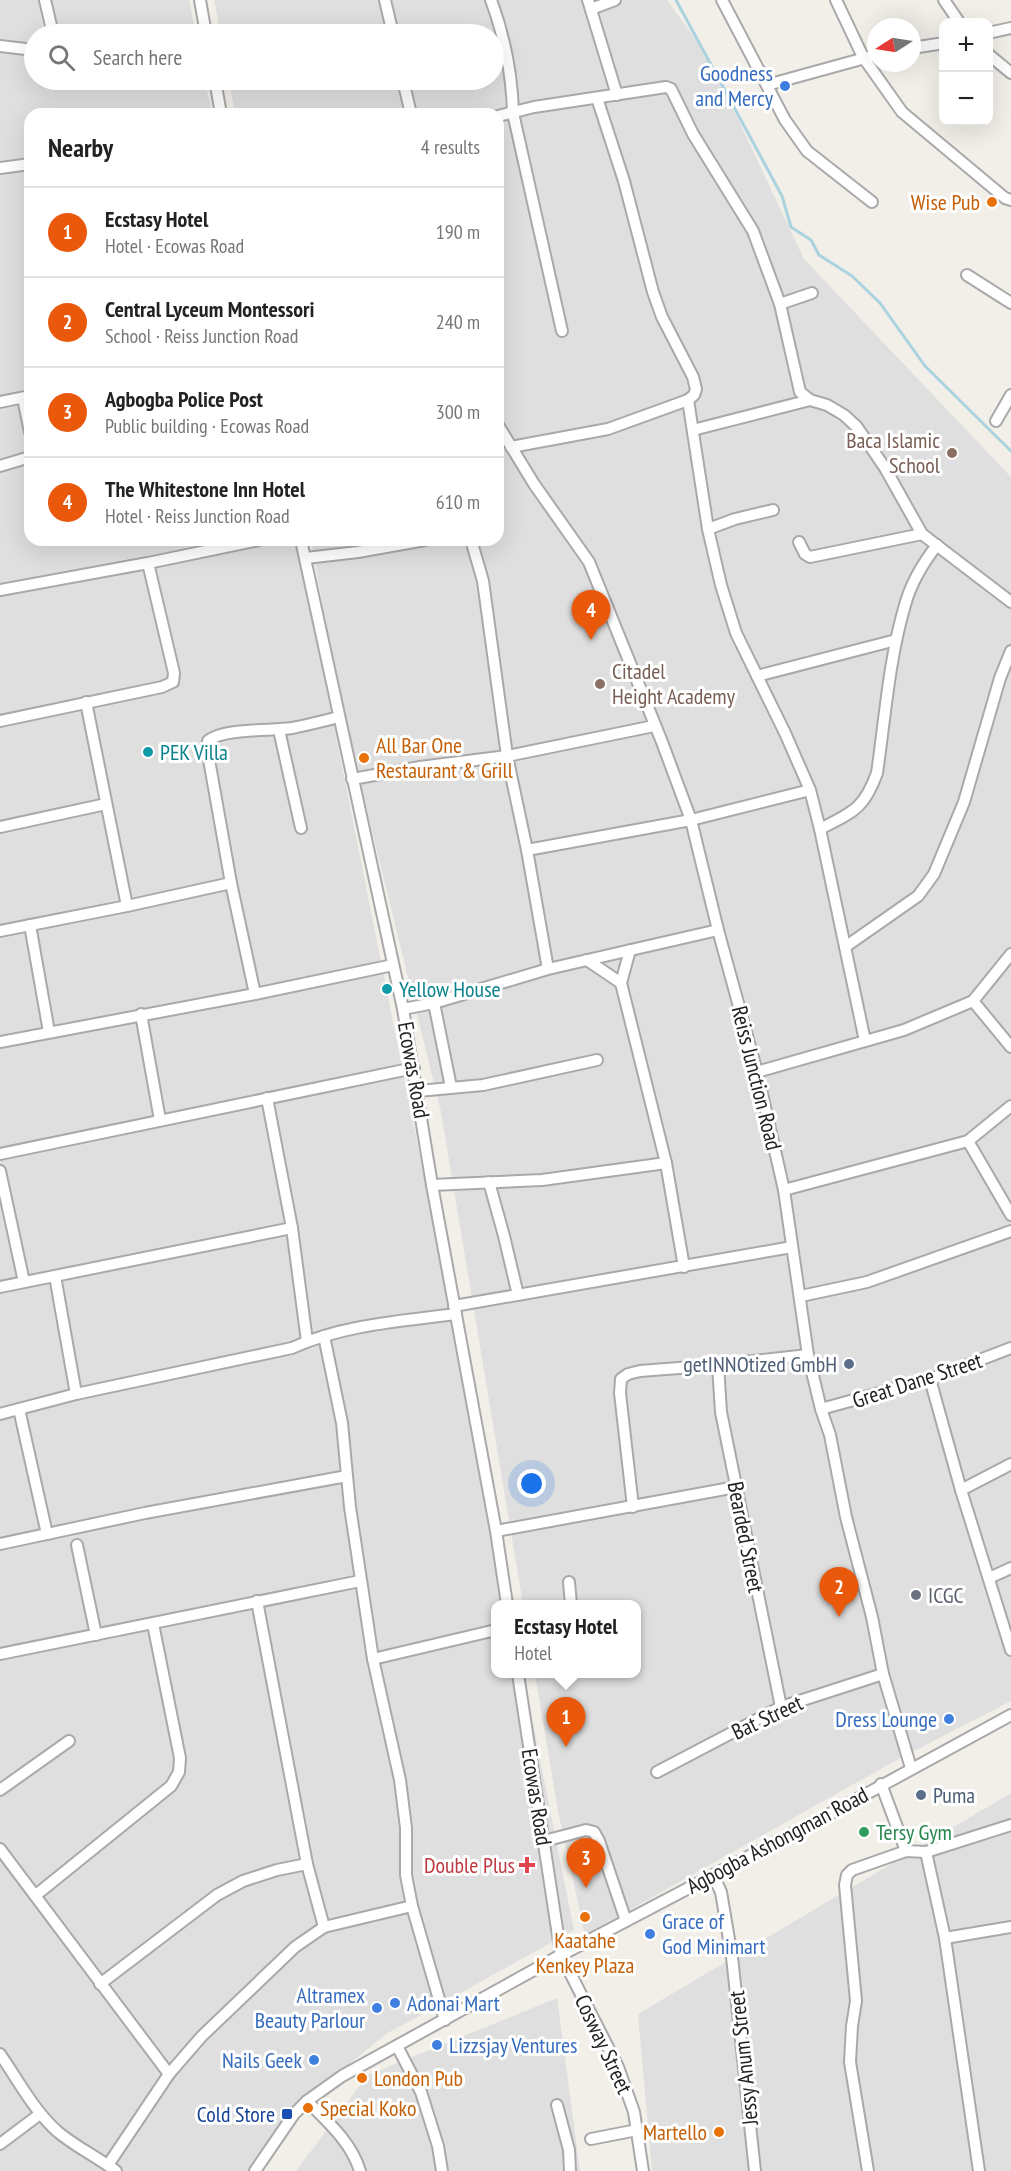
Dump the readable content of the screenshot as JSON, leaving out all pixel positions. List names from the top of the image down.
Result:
{
  "streets": {
    "street": [
      "Ecowas Road",
      "Reiss Junction Road",
      "Great Dane Street",
      "Bearded Street",
      "Bat Street",
      "Agbogba Ashongman Road",
      "Cosway Street",
      "Jessy Anum Street"
    ]
  },
  "crossings": [
    ["Ecowas Road", "Agbogba Ashongman Road"],
    ["Ecowas Road", "Cosway Street"],
    ["Reiss Junction Road", "Great Dane Street"],
    ["Reiss Junction Road", "Bat Street"],
    ["Reiss Junction Road", "Agbogba Ashongman Road"],
    ["Bearded Street", "Bat Street"],
    ["Agbogba Ashongman Road", "Cosway Street"],
    ["Agbogba Ashongman Road", "Jessy Anum Street"]
  ],
  "places": {
    "other": [
      "Goodness and Mercy",
      "Wise Pub",
      "Baca Islamic School",
      "Citadel Height Academy",
      "PEK Villa",
      "All Bar One Restaurant & Grill",
      "Yellow House",
      "getINNOtized GmbH",
      "ICGC",
      "Dress Lounge",
      "Puma",
      "Tersy Gym",
      "Kaatahe Kenkey Plaza",
      "Grace of God Minimart",
      "Adonai Mart",
      "Altramex Beauty Parlour",
      "Lizzsjay Ventures",
      "Nails Geek",
      "London Pub",
      "Special Koko",
      "Martello"
    ],
    "health": ["Double Plus"],
    "transit": ["Cold Store"]
  },
  "north": "left",
  "page": {
    "map_buttons": ["+", "−"],
    "search": "Search here",
    "heading": ["Nearby", "4 results"],
    "list": [
      {
        "mark": "1",
        "name": "Ecstasy Hotel",
        "note": "Hotel · Ecowas Road",
        "value": "190 m"
      },
      {
        "mark": "2",
        "name": "Central Lyceum Montessori",
        "note": "School · Reiss Junction Road",
        "value": "240 m"
      },
      {
        "mark": "3",
        "name": "Agbogba Police Post",
        "note": "Public building · Ecowas Road",
        "value": "300 m"
      },
      {
        "mark": "4",
        "name": "The Whitestone Inn Hotel",
        "note": "Hotel · Reiss Junction Road",
        "value": "610 m"
      }
    ],
    "pins": [
      "4",
      "2",
      "1",
      "3"
    ],
    "popup": ["Ecstasy Hotel", "Hotel"]
  }
}
